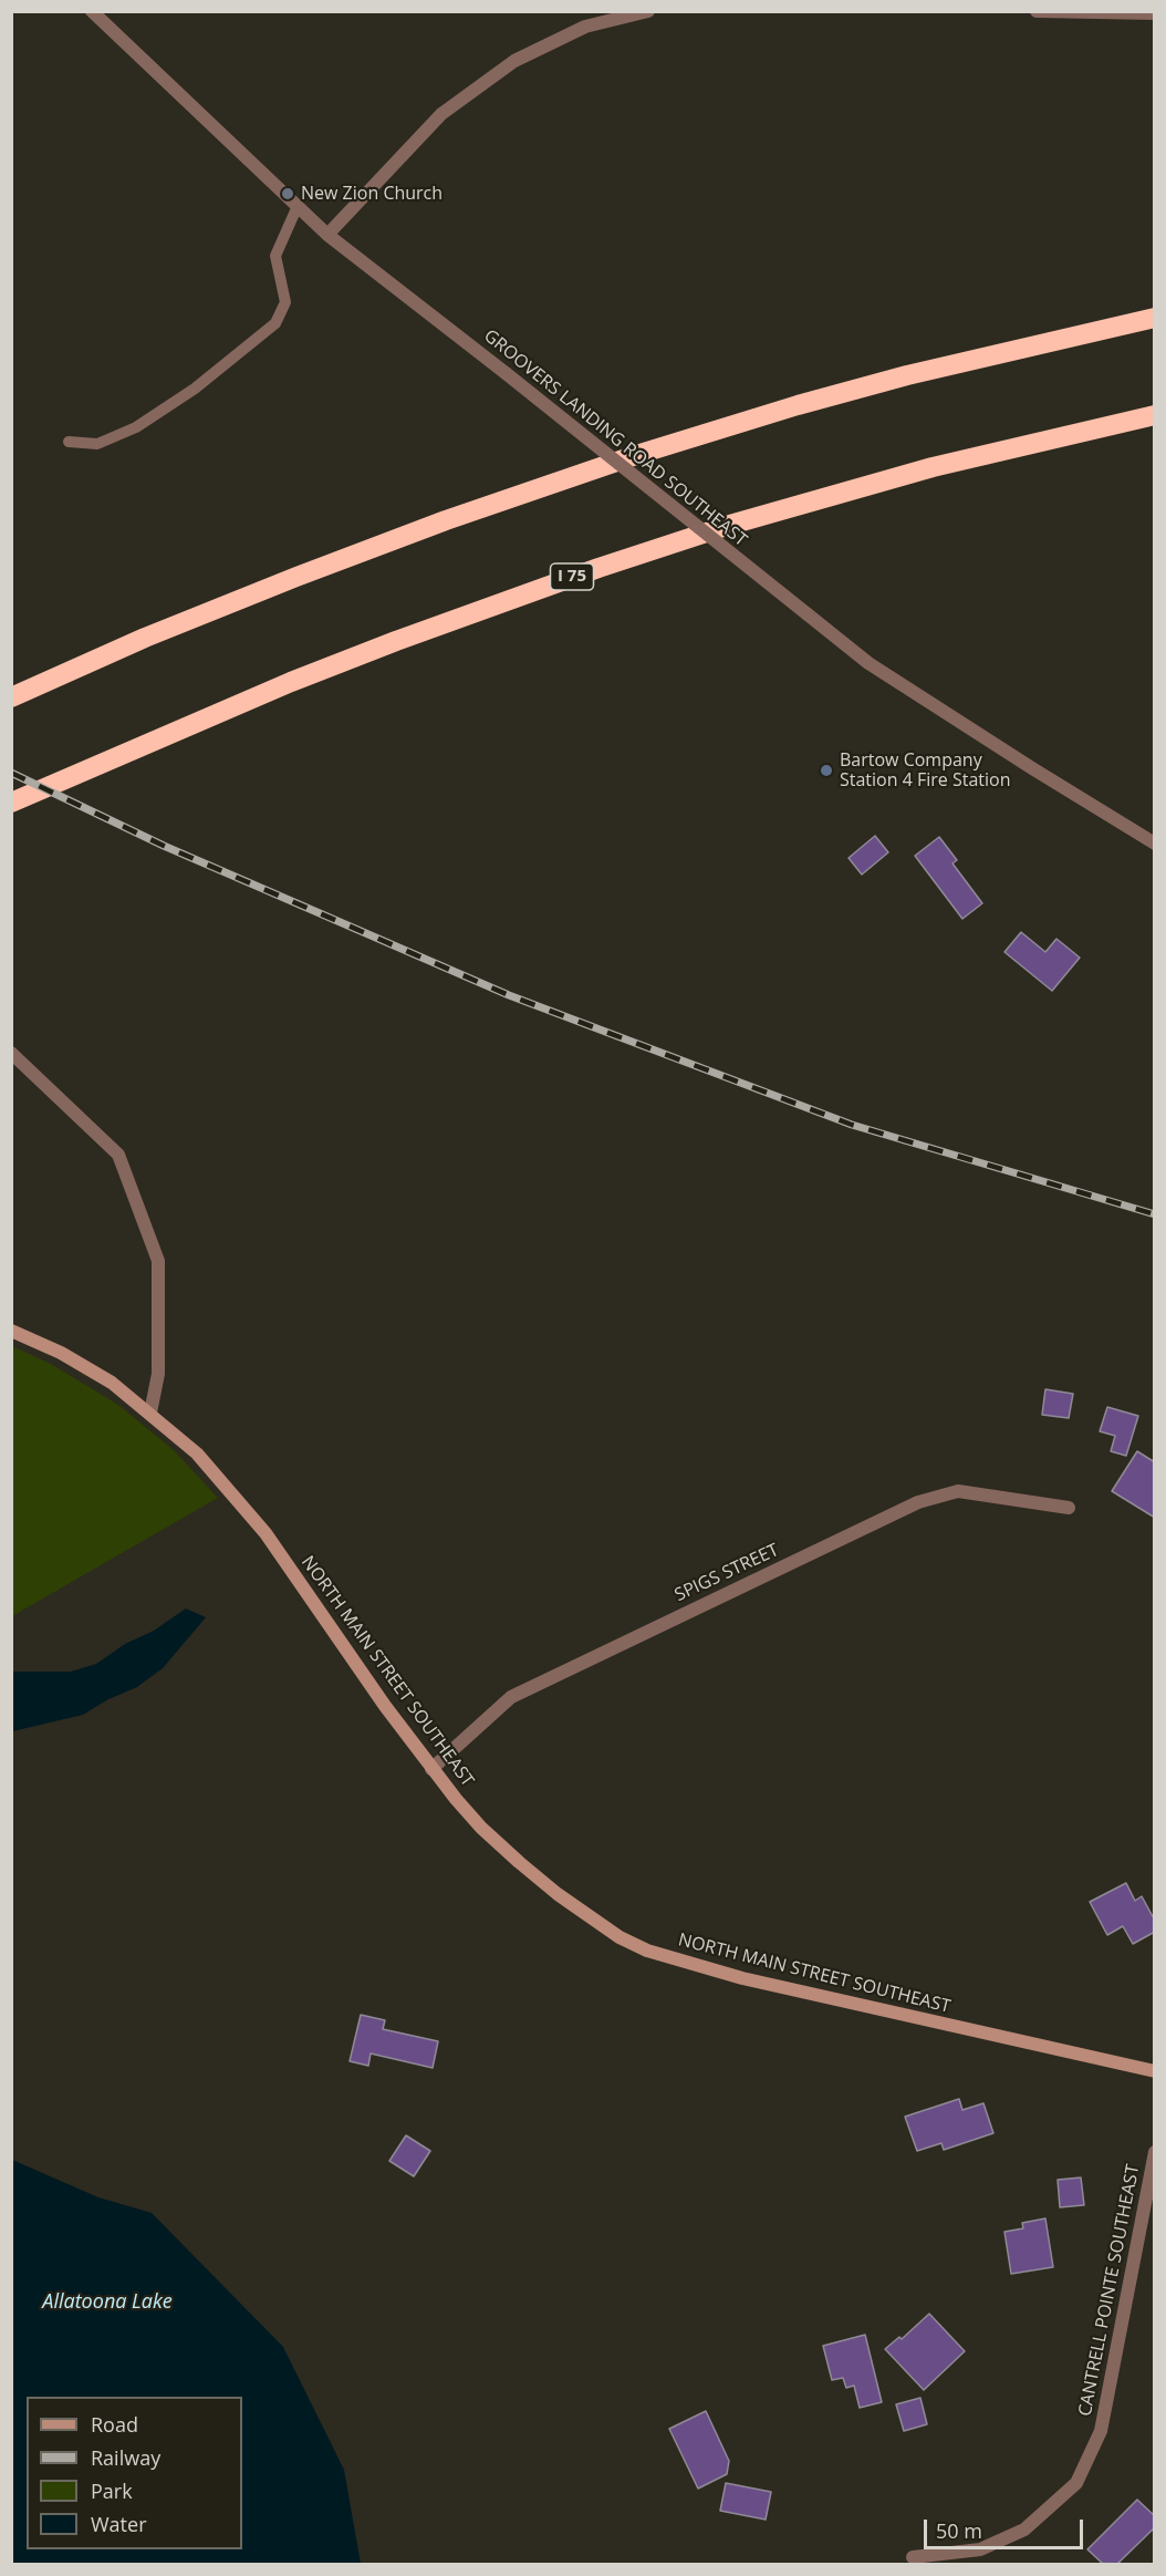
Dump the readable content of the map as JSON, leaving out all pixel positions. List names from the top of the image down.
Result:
{
  "streets": {
    "highway": ["I 75"],
    "street": [
      "GROOVERS LANDING ROAD SOUTHEAST",
      "SPIGS STREET",
      "NORTH MAIN STREET SOUTHEAST",
      "CANTRELL POINTE SOUTHEAST"
    ]
  },
  "crossings": [
    ["SPIGS STREET", "NORTH MAIN STREET SOUTHEAST"]
  ],
  "water": ["Allatoona Lake"],
  "places": ["New Zion Church", "Bartow Company Station 4 Fire Station"],
  "legend": [
    "Road",
    "Railway",
    "Park",
    "Water"
  ],
  "scale_bar": "50 m"
}
